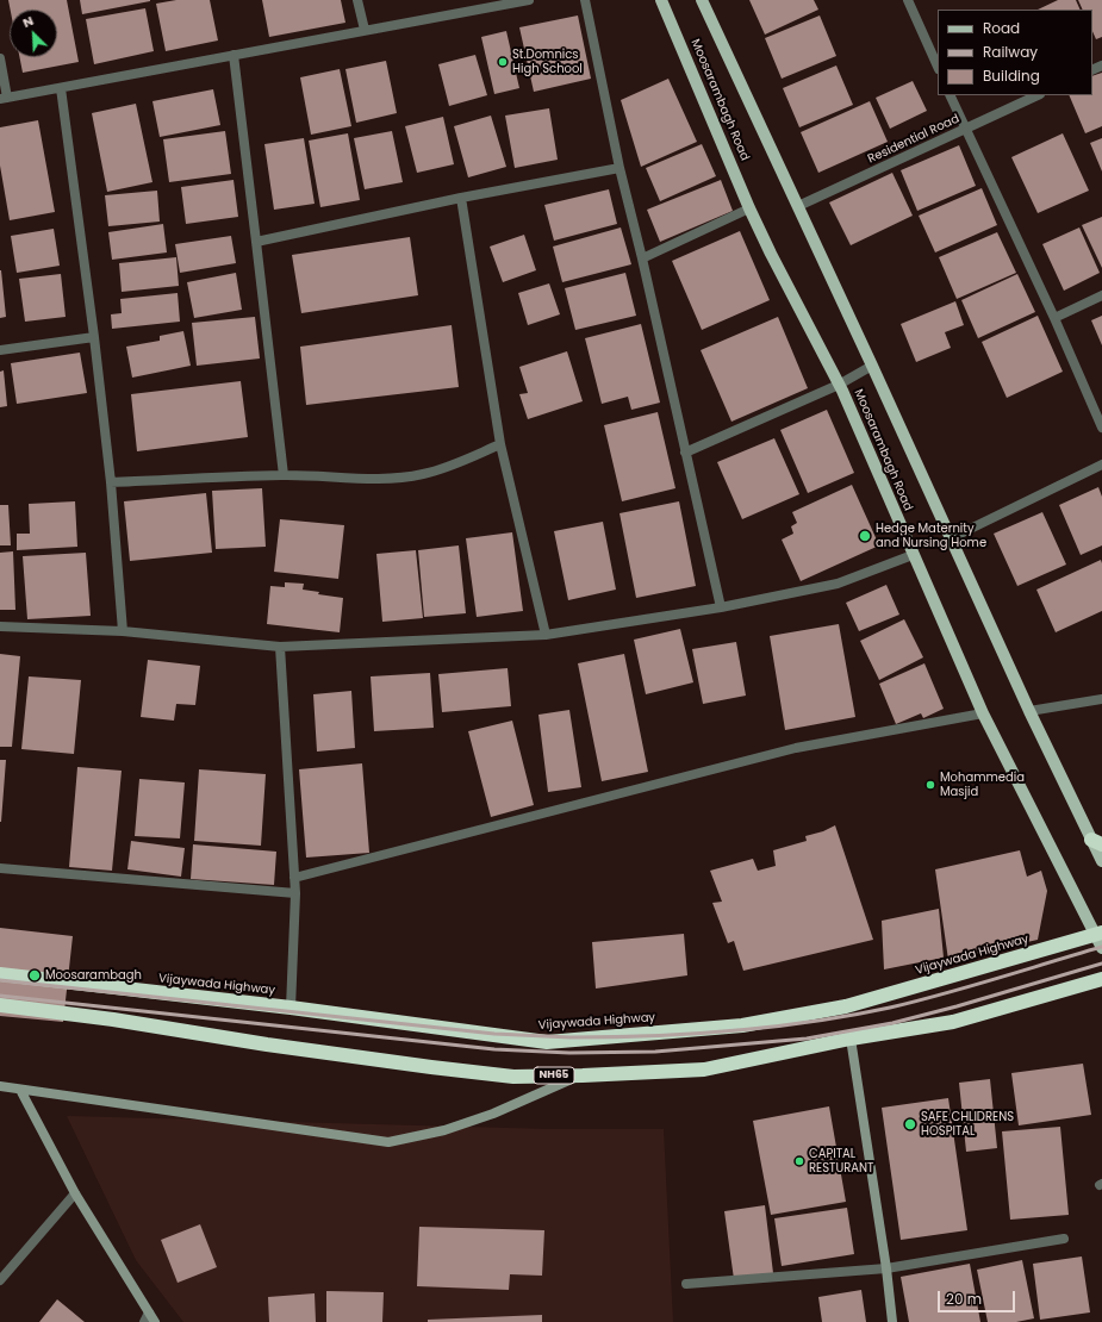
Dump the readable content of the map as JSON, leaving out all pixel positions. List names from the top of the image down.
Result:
{
  "streets": {
    "highway": ["Vijaywada Highway", "NH65"],
    "main road": ["Moosarambagh Road"],
    "street": ["Residential Road"]
  },
  "crossings": [
    ["Moosarambagh Road", "Residential Road"],
    ["Moosarambagh Road", "Vijaywada Highway"]
  ],
  "places": [
    "St.Domnics High School",
    "Hedge Maternity and Nursing Home",
    "Mohammedia Masjid",
    "Moosarambagh",
    "SAFE CHLIDRENS HOSPITAL",
    "CAPITAL RESTURANT"
  ],
  "legend": ["Road", "Railway", "Building"],
  "scale_bar": "20 m",
  "north": "top left"
}
